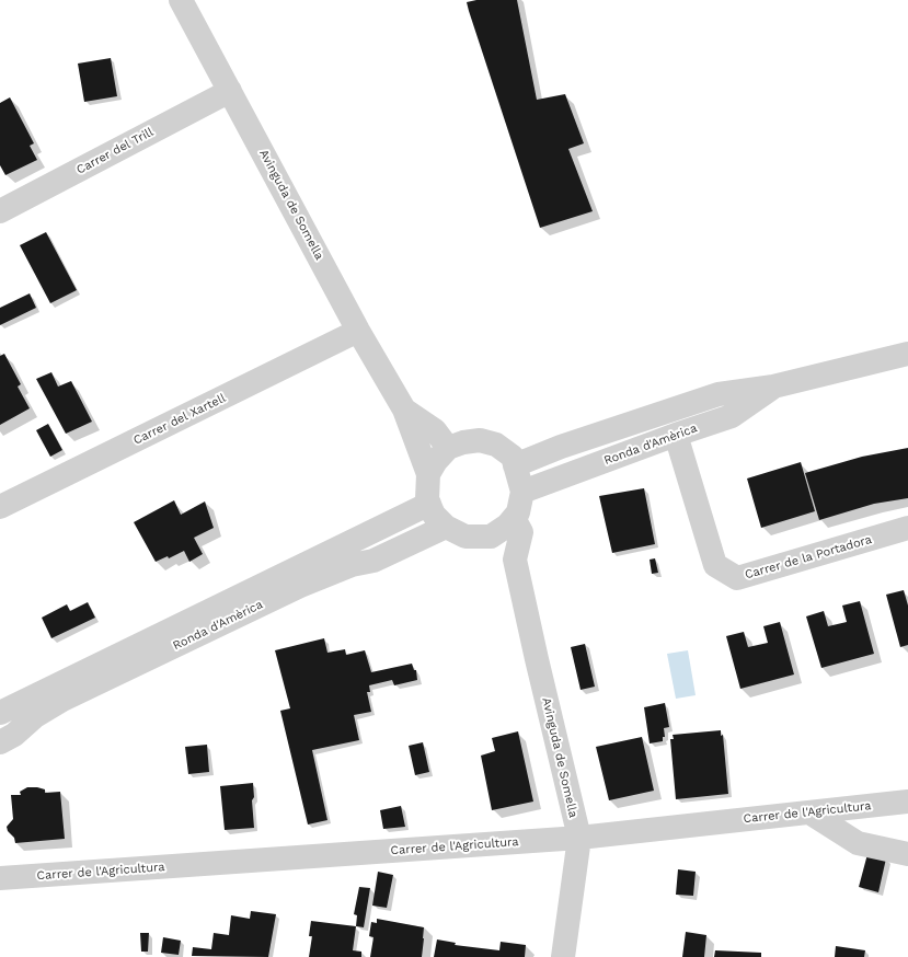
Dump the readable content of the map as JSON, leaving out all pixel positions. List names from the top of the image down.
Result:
{
  "streets": {
    "street": [
      "Carrer del Trill",
      "Avinguda de Somella",
      "Carrer del Xartell",
      "Ronda d'Amèrica",
      "Carrer de la Portadora",
      "Carrer de l'Agricultura"
    ]
  },
  "crossings": [
    ["Carrer del Trill", "Avinguda de Somella"],
    ["Avinguda de Somella", "Carrer del Xartell"],
    ["Avinguda de Somella", "Ronda d'Amèrica"],
    ["Avinguda de Somella", "Carrer de l'Agricultura"],
    ["Ronda d'Amèrica", "Carrer de la Portadora"]
  ]
}
